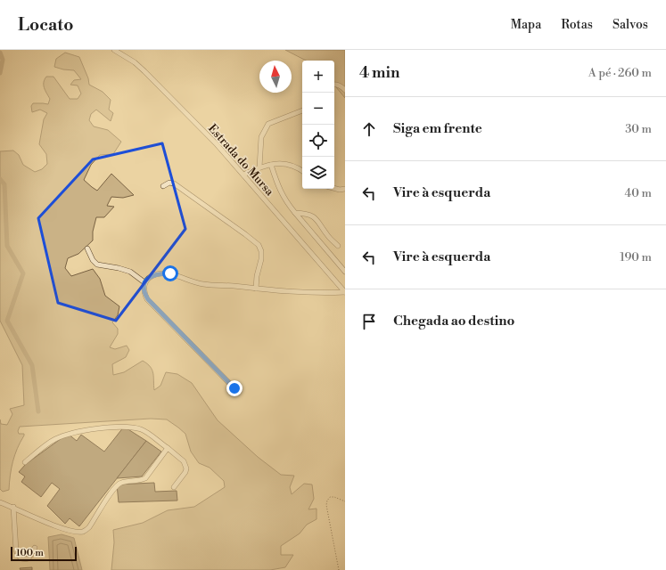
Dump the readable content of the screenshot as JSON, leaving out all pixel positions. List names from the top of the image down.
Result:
{
  "streets": {
    "street": ["Estrada do Mursa"]
  },
  "scale_bar": "100 m",
  "north": "top",
  "page": {
    "header": "Locato",
    "nav": ["Mapa", "Rotas", "Salvos"],
    "heading": ["4 min", "A pé · 260 m"],
    "map_buttons": ["+", "−"],
    "list": [
      ["Siga em frente", "30 m"],
      ["Vire à esquerda", "40 m"],
      ["Vire à esquerda", "190 m"],
      "Chegada ao destino"
    ],
    "scale": "100 m"
  }
}
